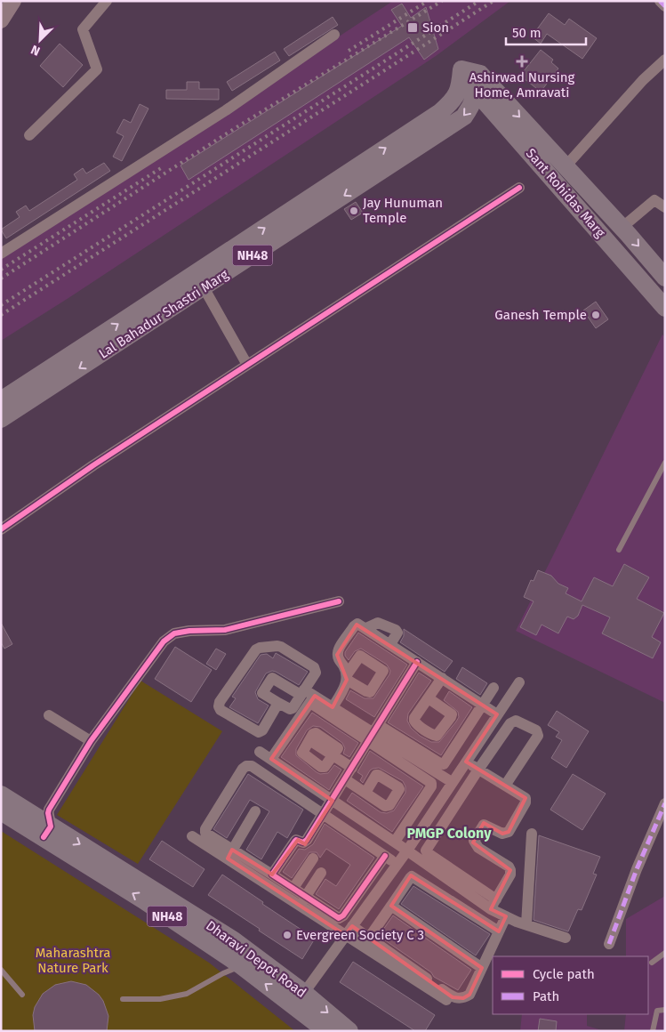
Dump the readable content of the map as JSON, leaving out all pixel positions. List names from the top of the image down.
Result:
{
  "streets": {
    "main road": [
      "Sant Rohidas Marg",
      "NH48",
      "Lal Bahadur Shastri Marg",
      "Dharavi Depot Road"
    ]
  },
  "crossings": [
    ["Sant Rohidas Marg", "Lal Bahadur Shastri Marg"],
    ["NH48", "Dharavi Depot Road"]
  ],
  "districts": ["PMGP Colony"],
  "parks": ["Maharashtra Nature Park"],
  "places": {
    "transit": ["Sion"],
    "health": ["Ashirwad Nursing Home, Amravati"],
    "other": ["Jay Hunuman Temple", "Ganesh Temple", "Evergreen Society C 3"]
  },
  "legend": ["Cycle path", "Path"],
  "scale_bar": "50 m",
  "north": "bottom left"
}
